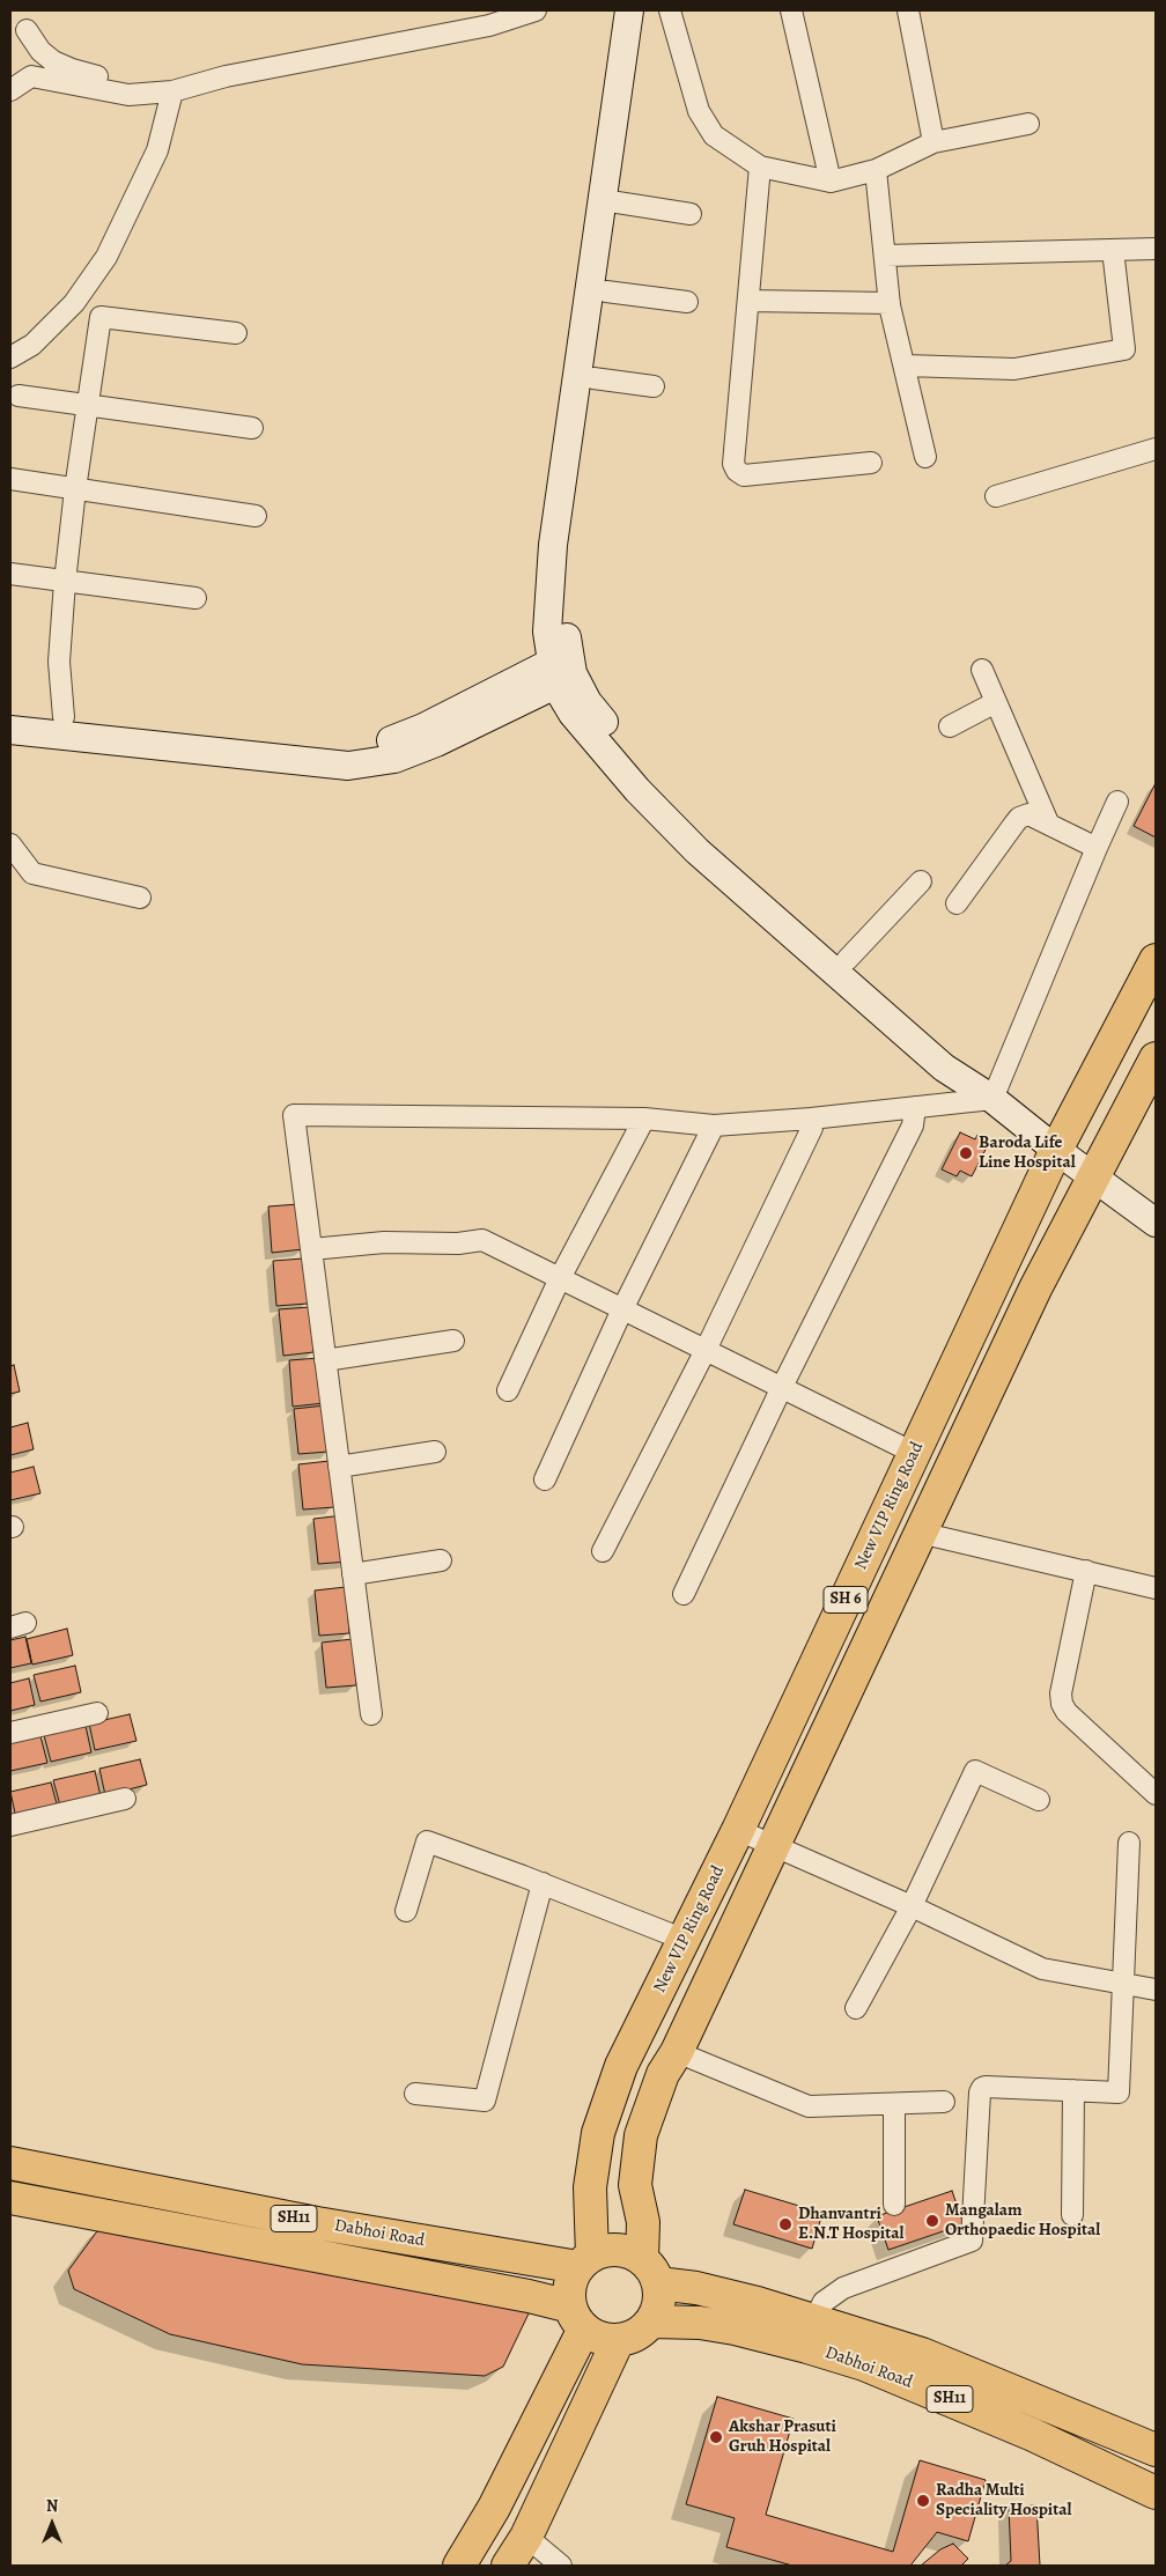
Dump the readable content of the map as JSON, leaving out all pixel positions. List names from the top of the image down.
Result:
{
  "streets": {
    "main road": [
      "New VIP Ring Road",
      "SH 6",
      "SH11",
      "Dabhoi Road"
    ]
  },
  "crossings": [
    ["New VIP Ring Road", "SH 6"],
    ["New VIP Ring Road", "Dabhoi Road"],
    ["SH 6", "Dabhoi Road"]
  ],
  "places": [
    "Baroda Life Line Hospital",
    "Mangalam Orthopaedic Hospital",
    "Dhanvantri E.N.T Hospital",
    "Akshar Prasuti Gruh Hospital",
    "Radha Multi Speciality Hospital"
  ],
  "north": "top"
}
